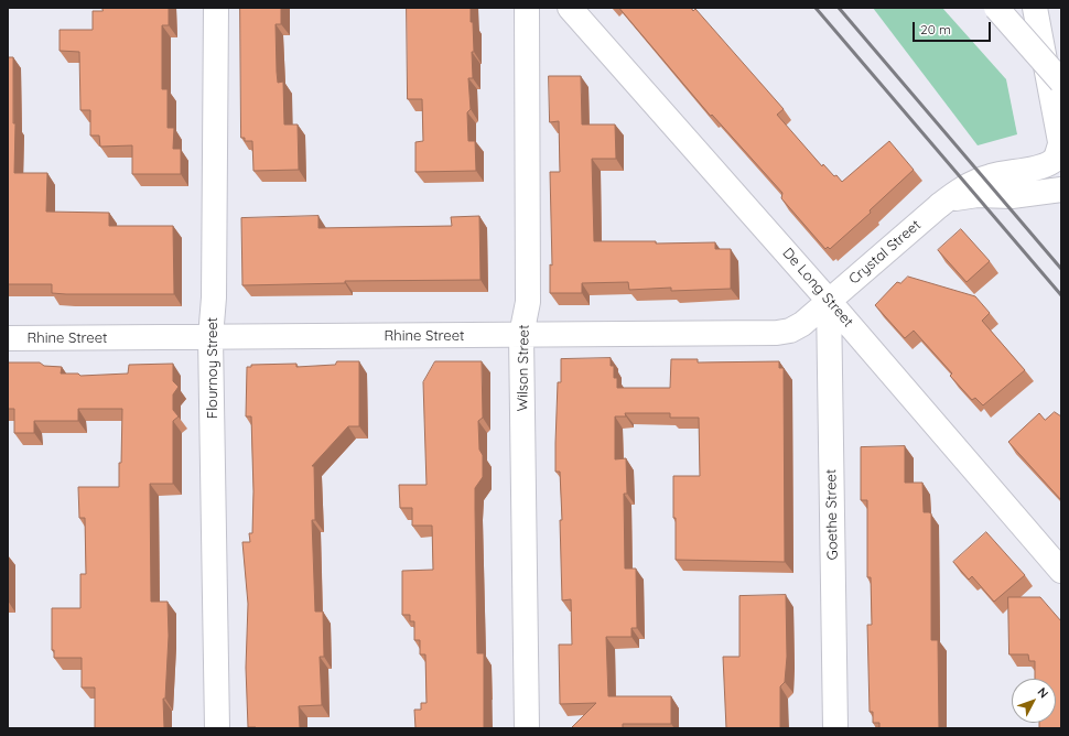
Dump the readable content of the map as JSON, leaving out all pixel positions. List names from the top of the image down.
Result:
{
  "streets": {
    "main road": [
      "Crystal Street",
      "De Long Street",
      "Rhine Street",
      "Flournoy Street",
      "Wilson Street",
      "Goethe Street"
    ]
  },
  "crossings": [
    ["Crystal Street", "De Long Street"],
    ["Crystal Street", "Rhine Street"],
    ["Crystal Street", "Goethe Street"],
    ["De Long Street", "Rhine Street"],
    ["De Long Street", "Goethe Street"],
    ["Rhine Street", "Flournoy Street"],
    ["Rhine Street", "Wilson Street"],
    ["Rhine Street", "Goethe Street"]
  ],
  "scale_bar": "20 m",
  "north": "top right"
}
